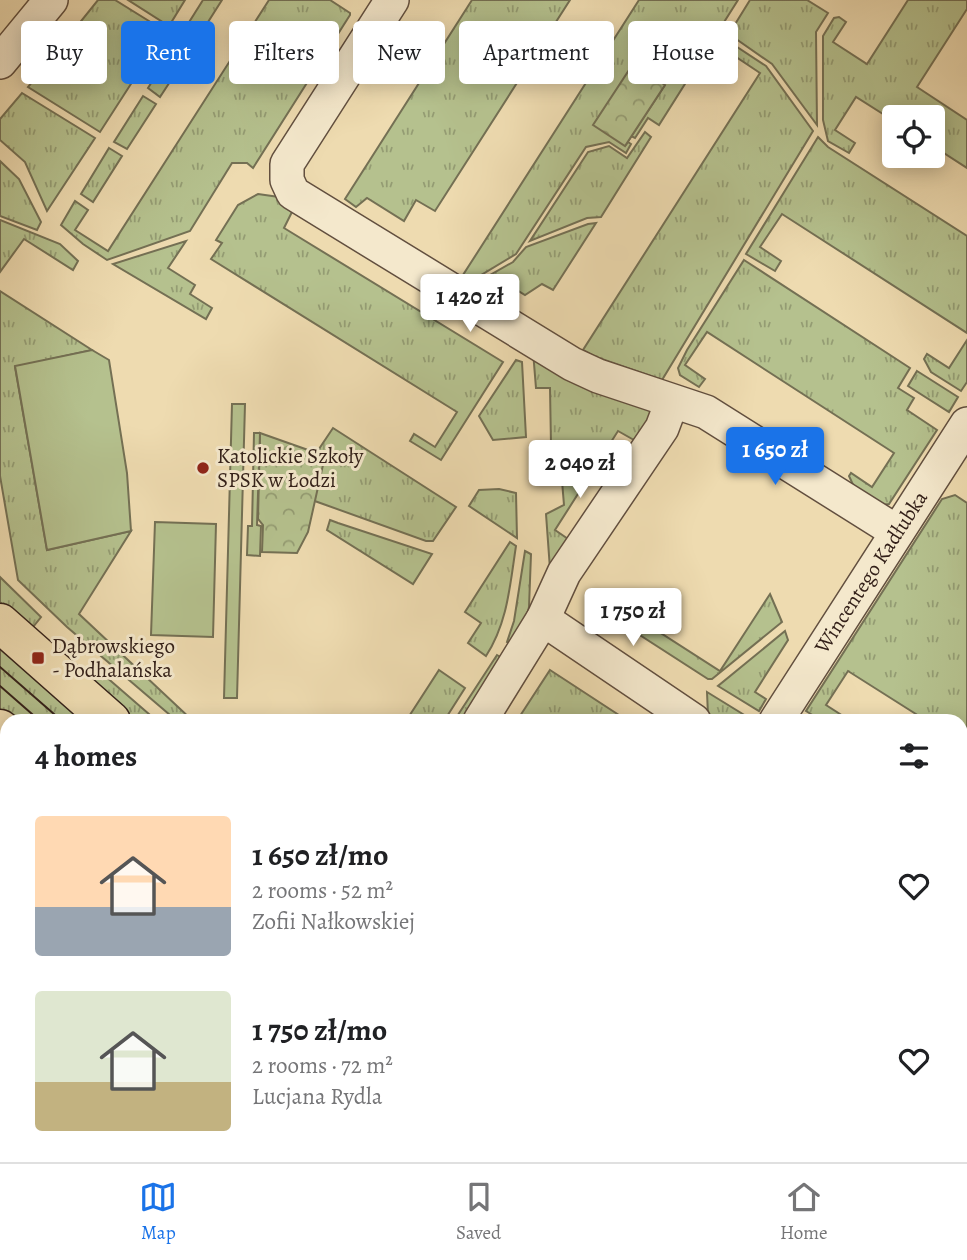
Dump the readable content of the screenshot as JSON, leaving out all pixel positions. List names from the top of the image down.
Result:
{
  "streets": {
    "street": ["Wincentego Kadłubka"]
  },
  "places": {
    "other": ["Katolickie Szkoły SPSK w Łodzi"],
    "transit": ["Dąbrowskiego - Podhalańska"]
  },
  "page": {
    "chip": [
      "Buy",
      "Rent",
      "Filters",
      "New",
      "Apartment",
      "House"
    ],
    "price": [
      "1 420 zł",
      "1 650 zł",
      "2 040 zł",
      "1 750 zł"
    ],
    "heading": "4 homes",
    "list": [
      {
        "name": "1 650 zł/mo",
        "note": "2 rooms · 52 m² · Zofii Nałkowskiej"
      },
      {
        "name": "1 750 zł/mo",
        "note": "2 rooms · 72 m² · Lucjana Rydla"
      }
    ],
    "tabs": ["Map", "Saved", "Home"]
  }
}
